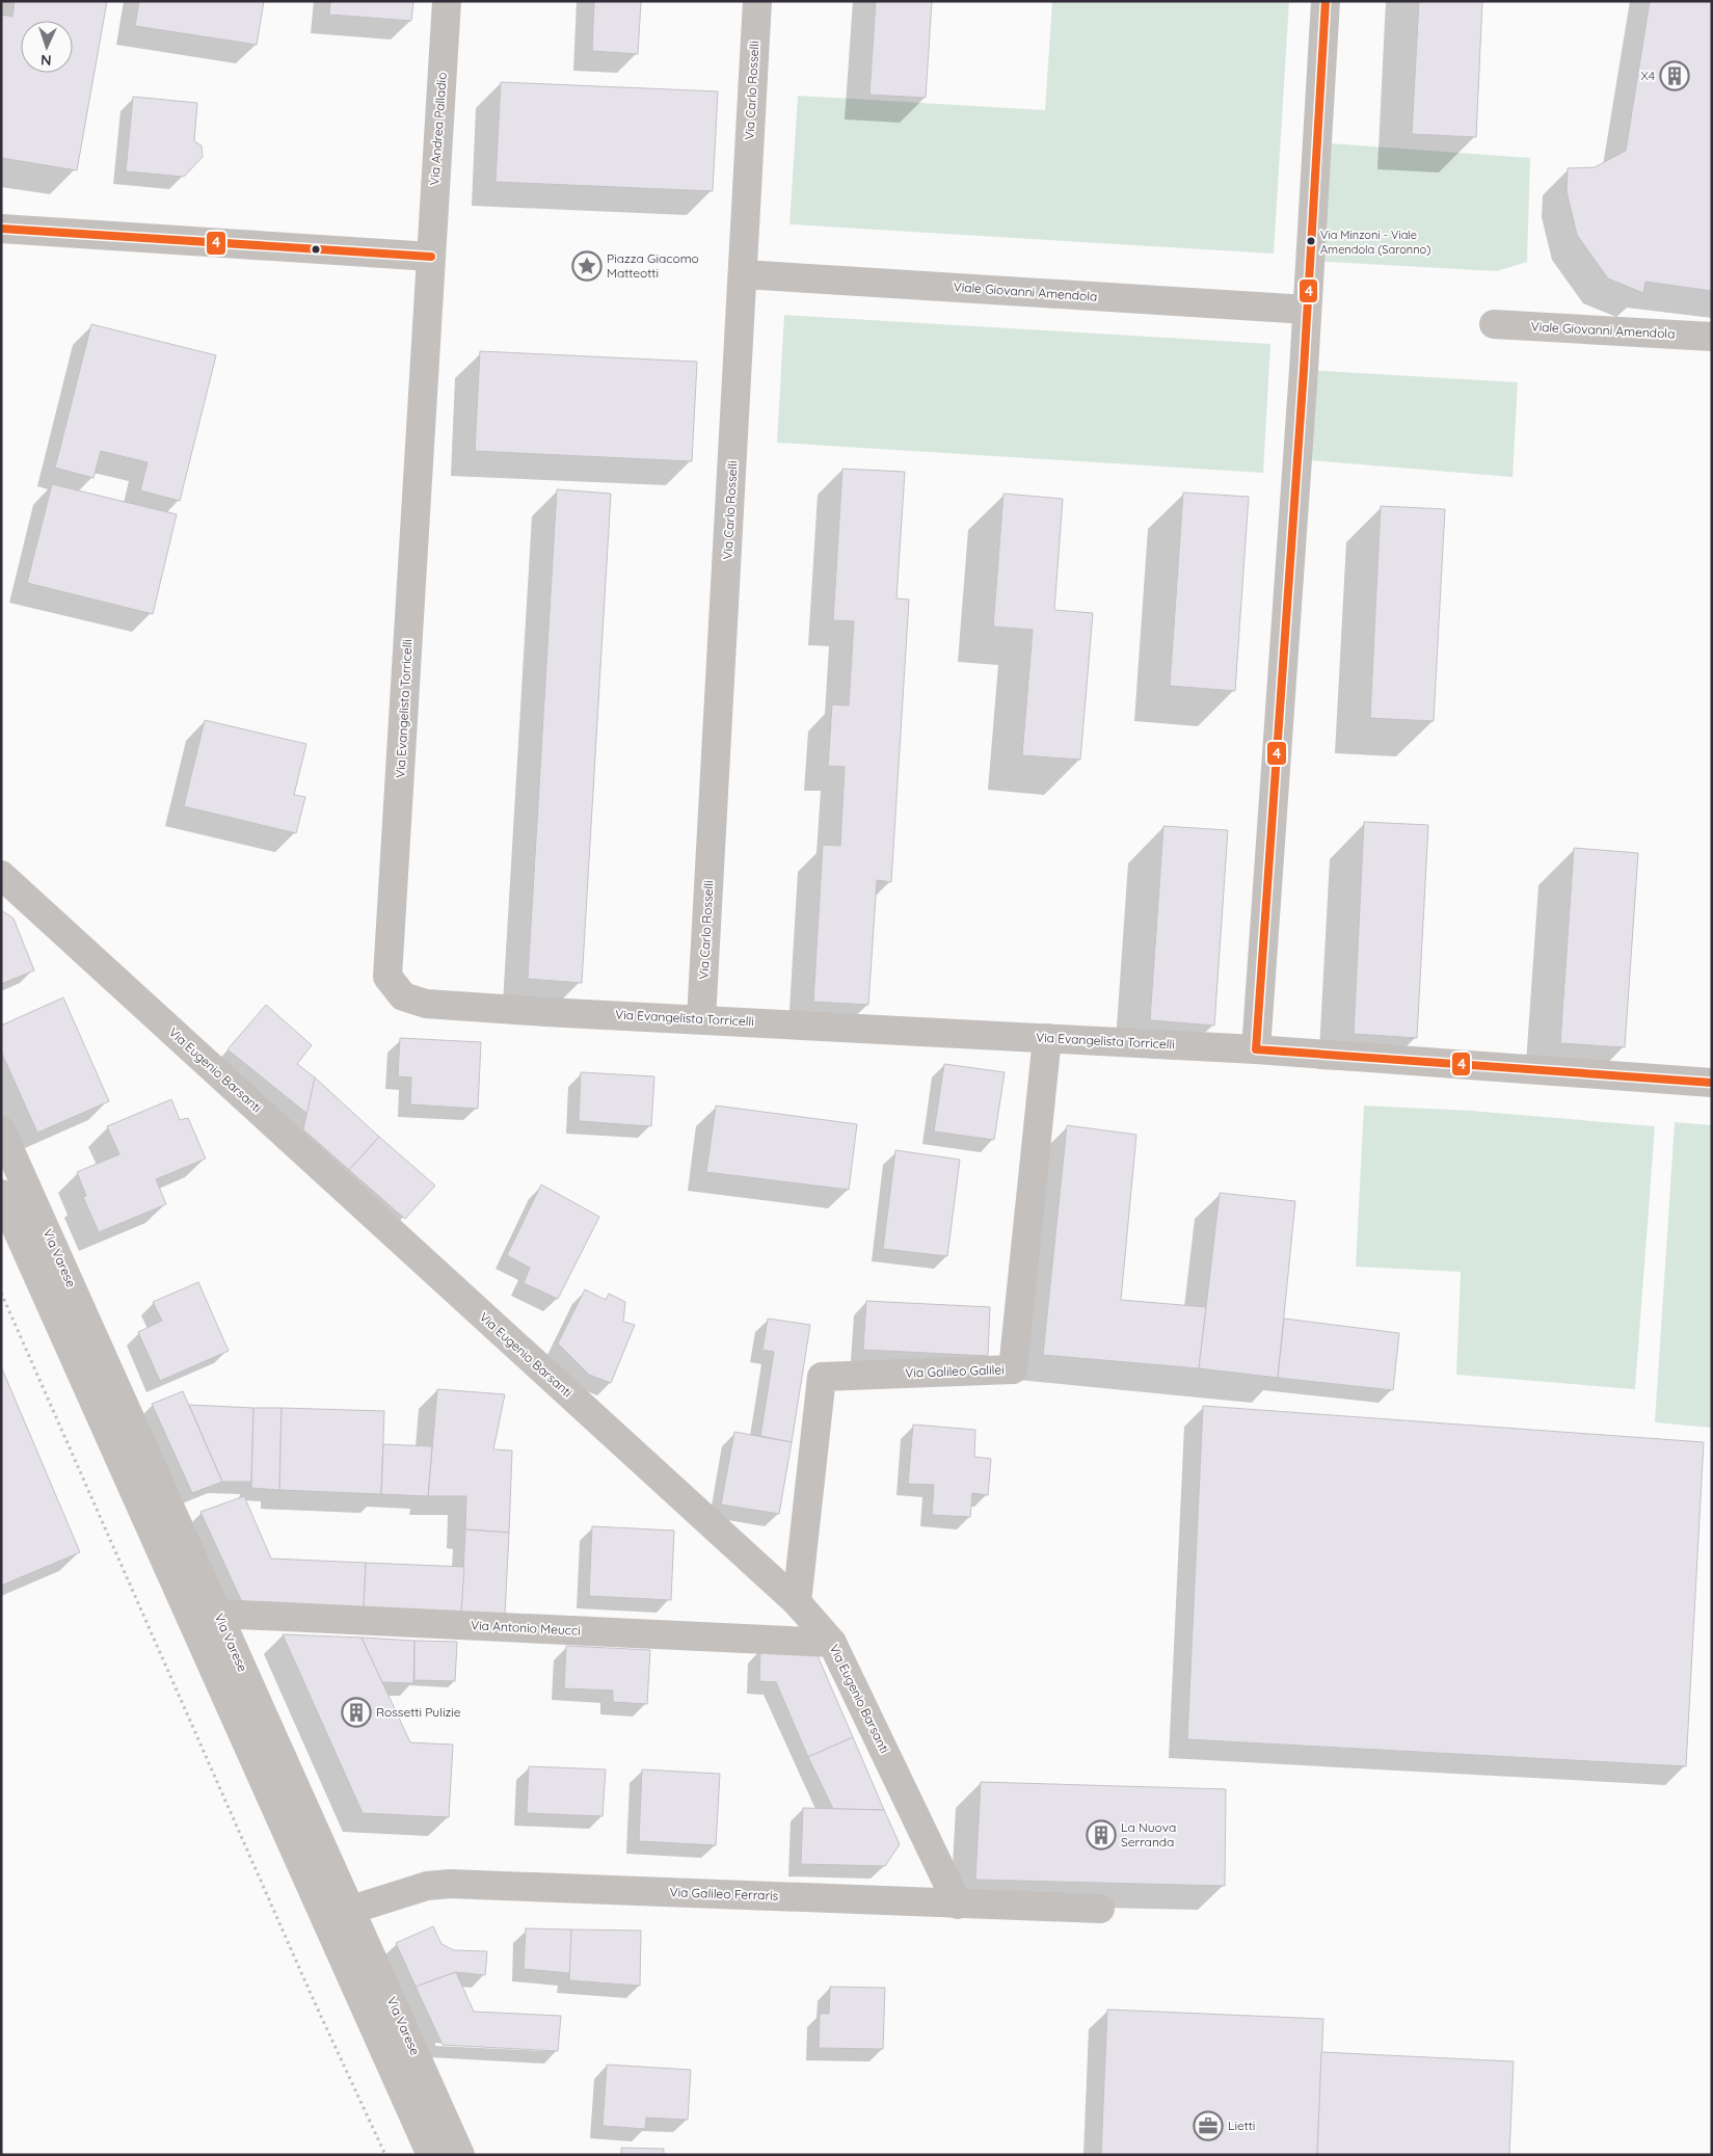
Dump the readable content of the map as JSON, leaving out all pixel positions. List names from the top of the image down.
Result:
{
  "streets": {
    "street": [
      "Via Carlo Rosselli",
      "Via Andrea Palladio",
      "Viale Giovanni Amendola",
      "Via Evangelista Torricelli",
      "Via Eugenio Barsanti",
      "Via Varese",
      "Via Galileo Galilei",
      "Via Antonio Meucci",
      "Via Galileo Ferraris"
    ]
  },
  "crossings": [
    ["Via Carlo Rosselli", "Viale Giovanni Amendola"],
    ["Via Carlo Rosselli", "Via Evangelista Torricelli"],
    ["Via Andrea Palladio", "Via Evangelista Torricelli"],
    ["Via Evangelista Torricelli", "Via Galileo Galilei"],
    ["Via Eugenio Barsanti", "Via Galileo Galilei"],
    ["Via Eugenio Barsanti", "Via Antonio Meucci"],
    ["Via Eugenio Barsanti", "Via Galileo Ferraris"],
    ["Via Varese", "Via Antonio Meucci"],
    ["Via Varese", "Via Galileo Ferraris"]
  ],
  "places": {
    "building": ["X4", "Rossetti Pulizie", "La Nuova Serranda"],
    "other": ["Via Minzoni - Viale Amendola (Saronno)"],
    "place": ["Piazza Giacomo Matteotti"],
    "office": ["Lietti"]
  },
  "lines": ["transit line 4"],
  "north": "bottom"
}
